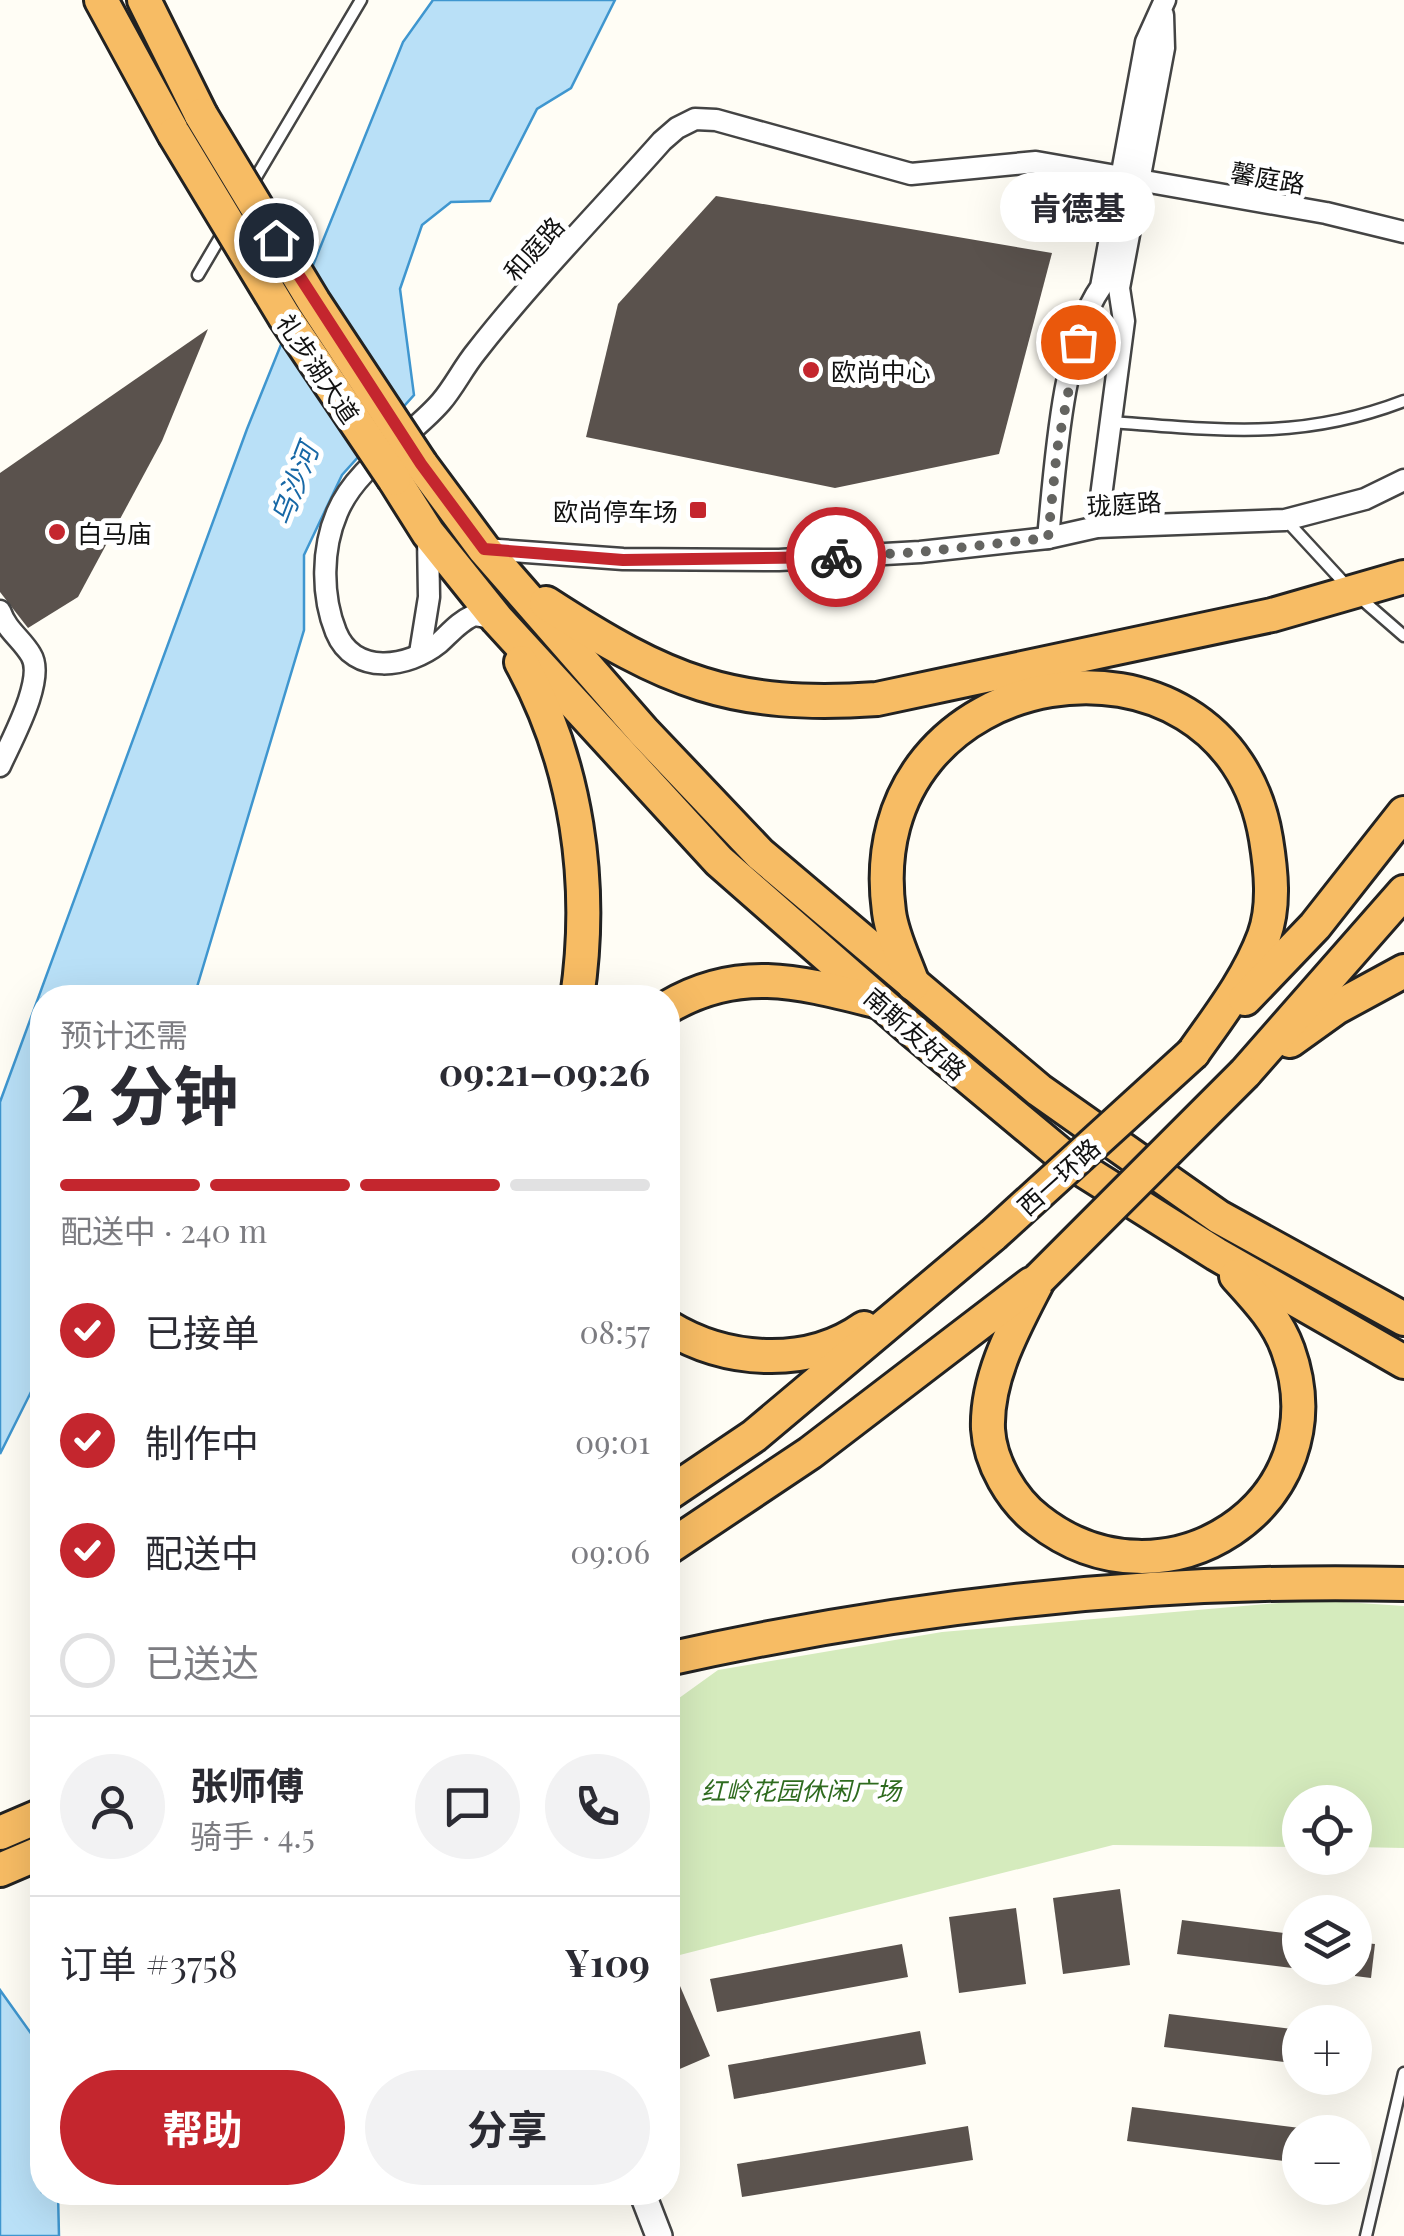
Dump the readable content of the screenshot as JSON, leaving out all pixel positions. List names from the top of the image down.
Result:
{
  "streets": {
    "highway": ["礼步湖大道", "南斯友好路", "西一环路"],
    "street": ["馨庭路", "和庭路", "珑庭路"]
  },
  "crossings": [
    ["馨庭路", "和庭路"],
    ["和庭路", "礼步湖大道"],
    ["和庭路", "南斯友好路"],
    ["礼步湖大道", "珑庭路"],
    ["礼步湖大道", "南斯友好路"]
  ],
  "water": ["乌沙河"],
  "parks": ["红岭花园休闲广场"],
  "places": {
    "other": ["肯德基", "欧尚中心", "白马庙"],
    "transit": ["欧尚停车场"]
  },
  "page": {
    "bubble": "肯德基",
    "heading": ["2 分钟", "预计还需", "09:21–09:26"],
    "panel": [
      "张师傅",
      "骑手 · 4.5",
      "订单 #3758",
      "¥109"
    ],
    "bar": "配送中 · 240 m",
    "list": [
      ["已接单", "08:57"],
      ["制作中", "09:01"],
      ["配送中", "09:06"],
      "已送达"
    ],
    "map_buttons": ["+", "−"],
    "buttons": ["帮助", "分享"]
  }
}
